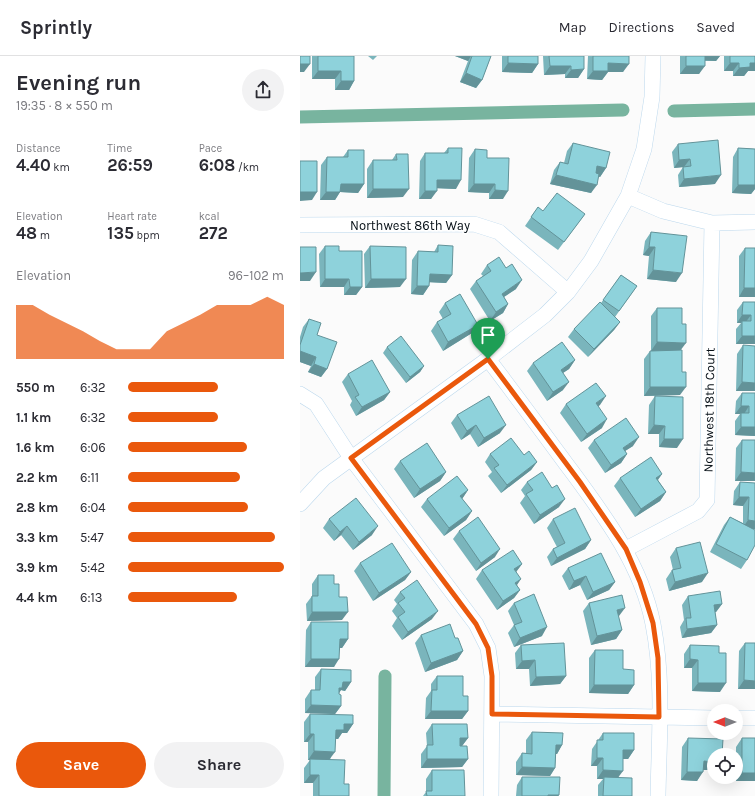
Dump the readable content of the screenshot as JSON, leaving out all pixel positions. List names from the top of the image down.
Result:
{
  "streets": {
    "street": ["Northwest 86th Way", "Northwest 18th Court"]
  },
  "north": "left",
  "page": {
    "header": "Sprintly",
    "nav": ["Map", "Directions", "Saved"],
    "heading": ["Evening run", "19:35 · 8 × 550 m"],
    "stats": [
      ["Distance", "4.40 km"],
      ["Time", "26:59"],
      ["Pace", "6:08 /km"],
      ["Elevation", "48 m"],
      ["Heart rate", "135 bpm"],
      ["kcal", "272"]
    ],
    "chart": ["Elevation", "96–102 m"],
    "list": [
      {
        "name": "550 m",
        "note": "6:32"
      },
      {
        "name": "1.1 km",
        "note": "6:32"
      },
      {
        "name": "1.6 km",
        "note": "6:06"
      },
      {
        "name": "2.2 km",
        "note": "6:11"
      },
      {
        "name": "2.8 km",
        "note": "6:04"
      },
      {
        "name": "3.3 km",
        "note": "5:47"
      },
      {
        "name": "3.9 km",
        "note": "5:42"
      },
      {
        "name": "4.4 km",
        "note": "6:13"
      }
    ],
    "buttons": ["Save", "Share"]
  }
}
